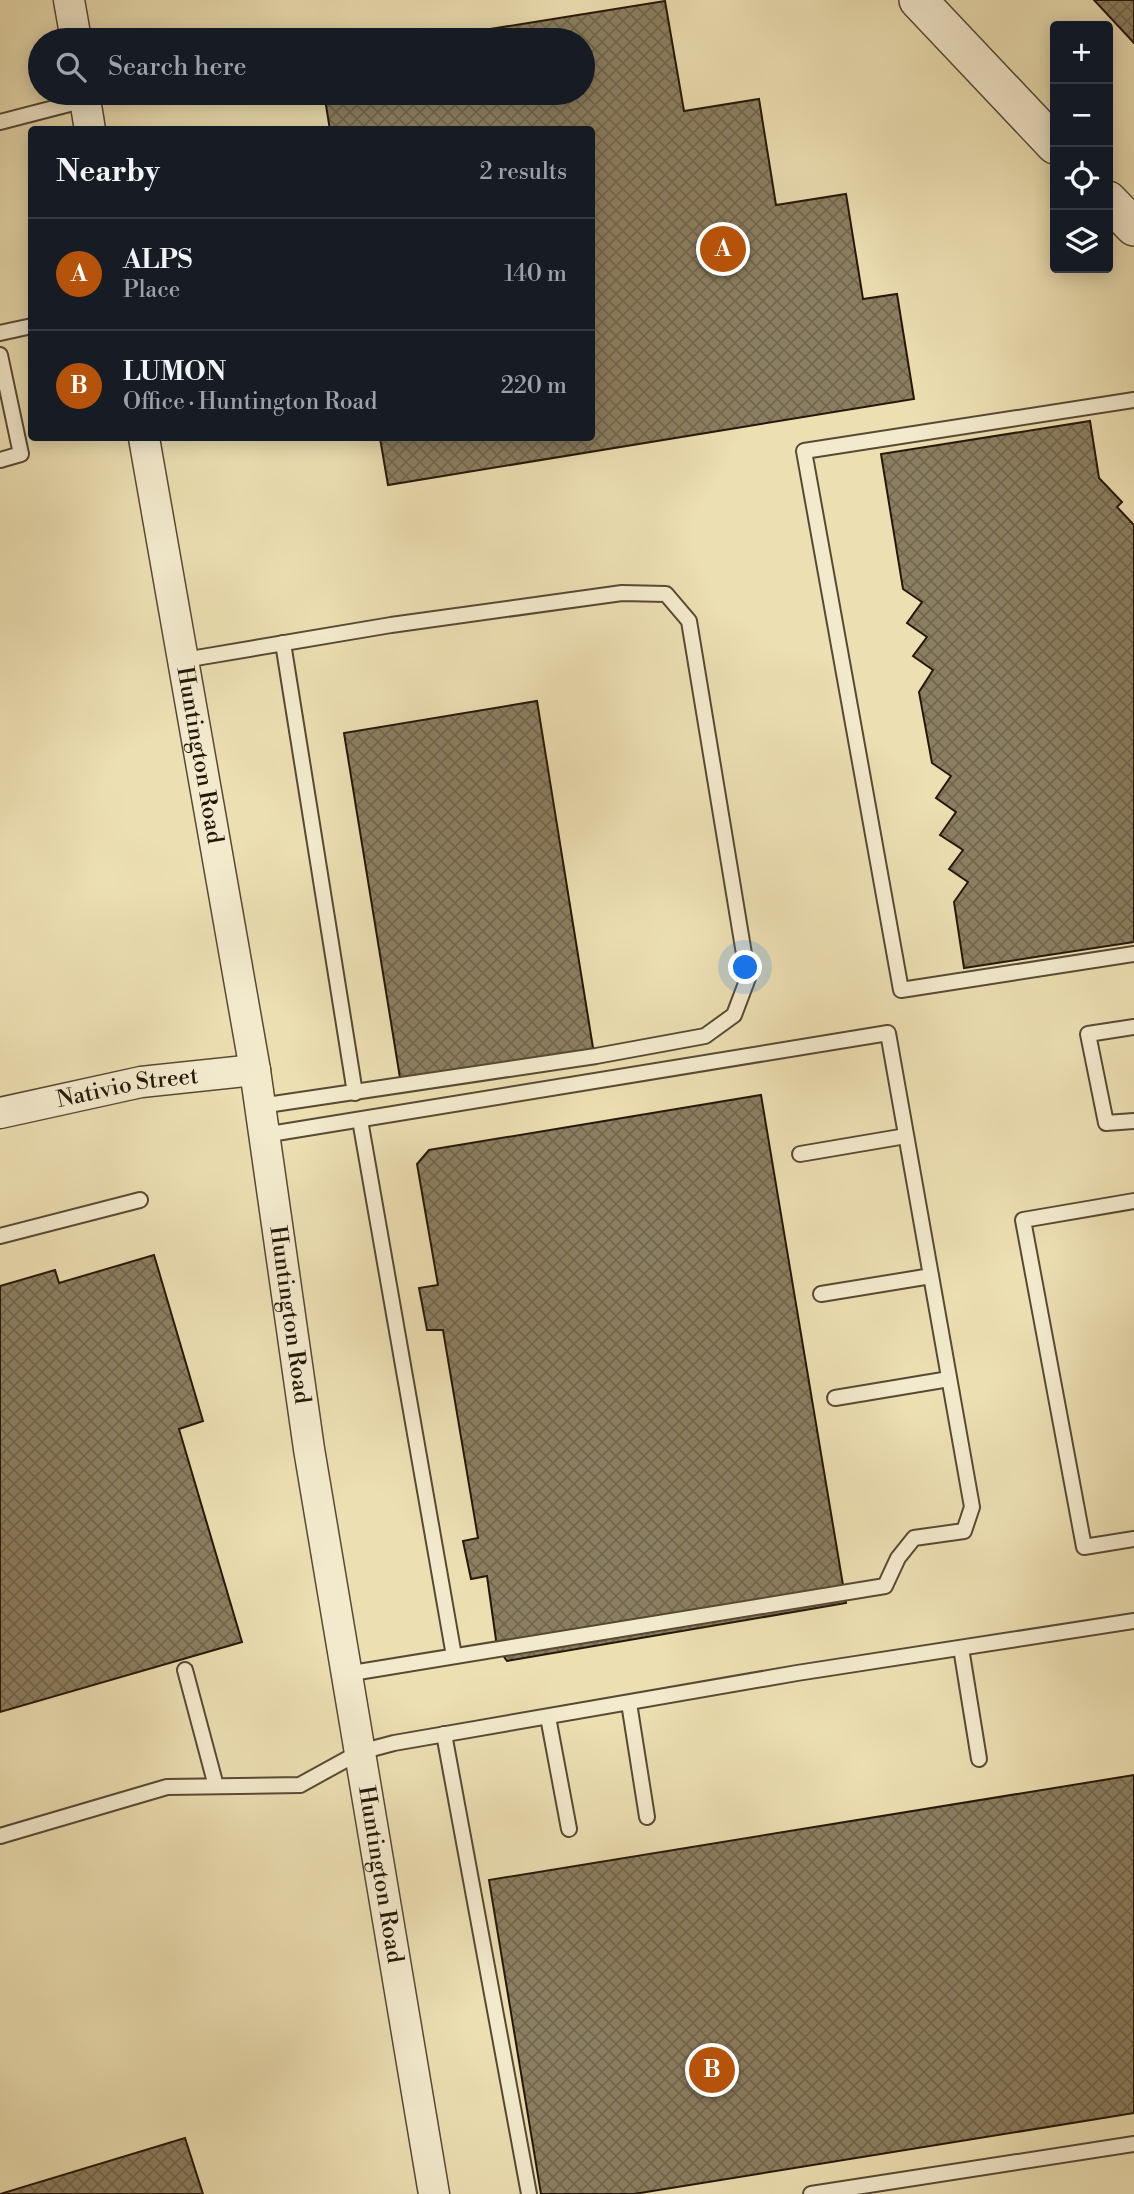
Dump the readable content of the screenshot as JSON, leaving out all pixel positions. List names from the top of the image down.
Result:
{
  "streets": {
    "street": ["Huntington Road", "Nativio Street"]
  },
  "crossings": [
    ["Huntington Road", "Nativio Street"]
  ],
  "page": {
    "map_buttons": ["+", "−"],
    "search": "Search here",
    "heading": ["Nearby", "2 results"],
    "list": [
      {
        "mark": "A",
        "name": "ALPS",
        "note": "Place",
        "value": "140 m"
      },
      {
        "mark": "B",
        "name": "LUMON",
        "note": "Office · Huntington Road",
        "value": "220 m"
      }
    ],
    "pins": ["A", "B"]
  }
}
